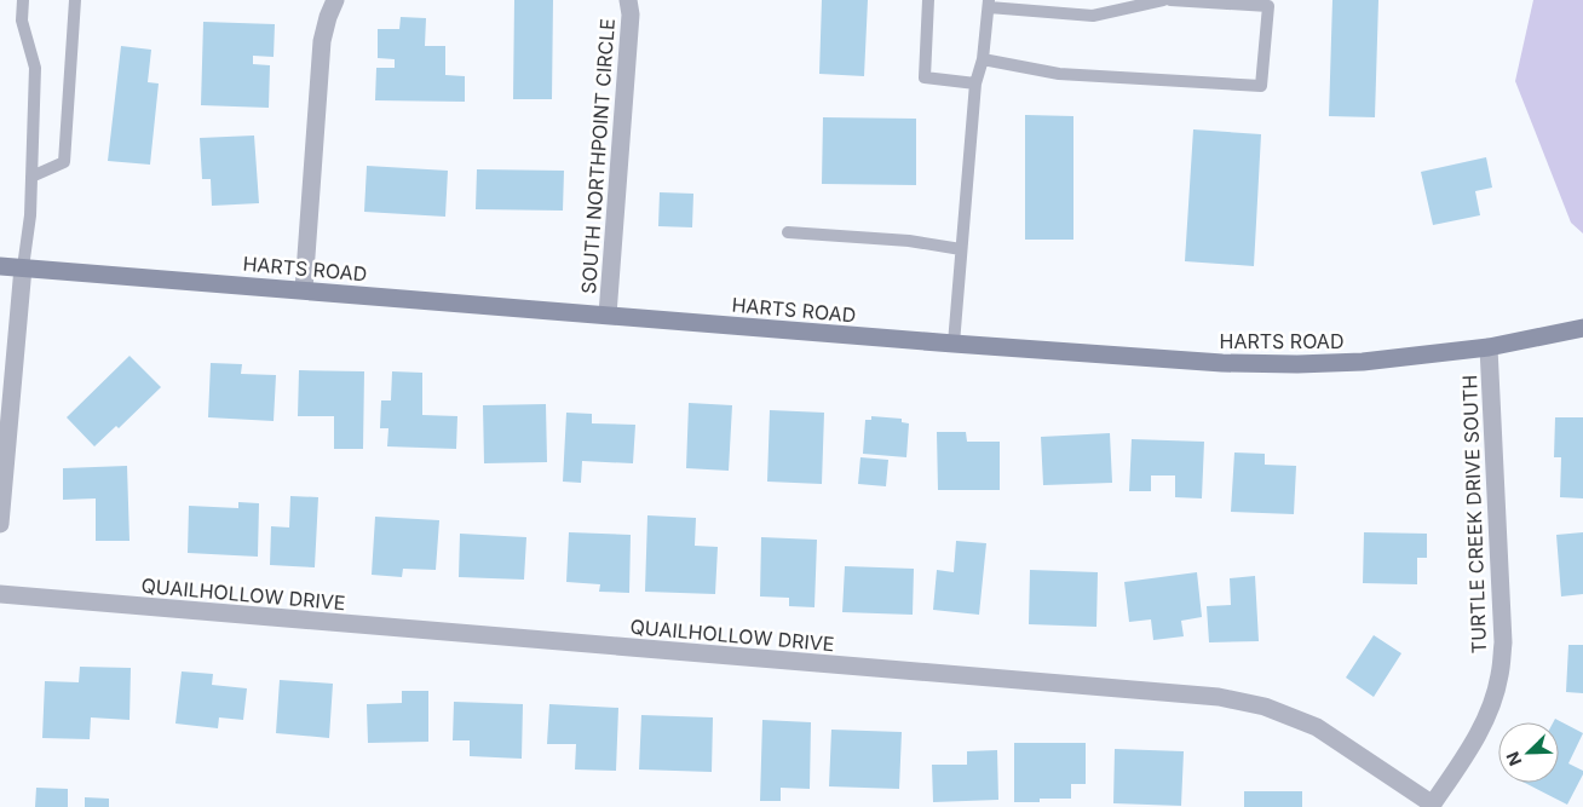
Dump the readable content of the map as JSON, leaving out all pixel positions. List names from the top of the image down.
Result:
{
  "streets": {
    "street": [
      "SOUTH NORTHPOINT CIRCLE",
      "HARTS ROAD",
      "TURTLE CREEK DRIVE SOUTH",
      "QUAILHOLLOW DRIVE"
    ]
  },
  "crossings": [
    ["SOUTH NORTHPOINT CIRCLE", "HARTS ROAD"],
    ["HARTS ROAD", "TURTLE CREEK DRIVE SOUTH"],
    ["TURTLE CREEK DRIVE SOUTH", "QUAILHOLLOW DRIVE"]
  ],
  "north": "bottom left"
}
